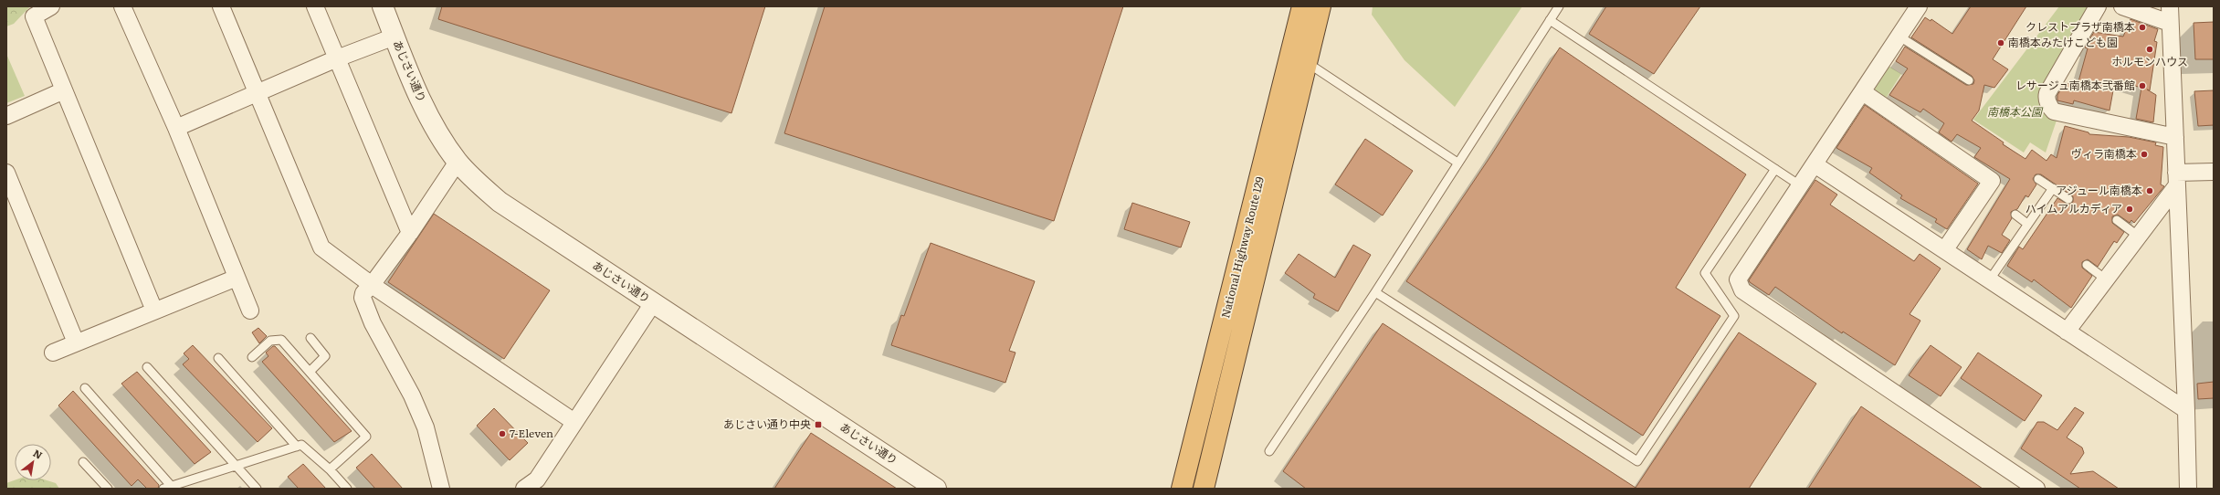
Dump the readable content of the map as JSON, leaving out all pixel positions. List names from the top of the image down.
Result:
{
  "streets": {
    "highway": ["National Highway Route 129"],
    "street": ["あじさい通り"]
  },
  "parks": ["南橋本公園"],
  "places": {
    "other": [
      "クレストプラザ南橋本",
      "南橋本みたけこども園",
      "ホルモンハウス",
      "レサージュ南橋本弐番館",
      "ヴィラ南橋本",
      "アジュール南橋本",
      "ハイムアルカディア",
      "7-Eleven"
    ],
    "transit": ["あじさい通り中央"]
  },
  "north": "top right"
}
